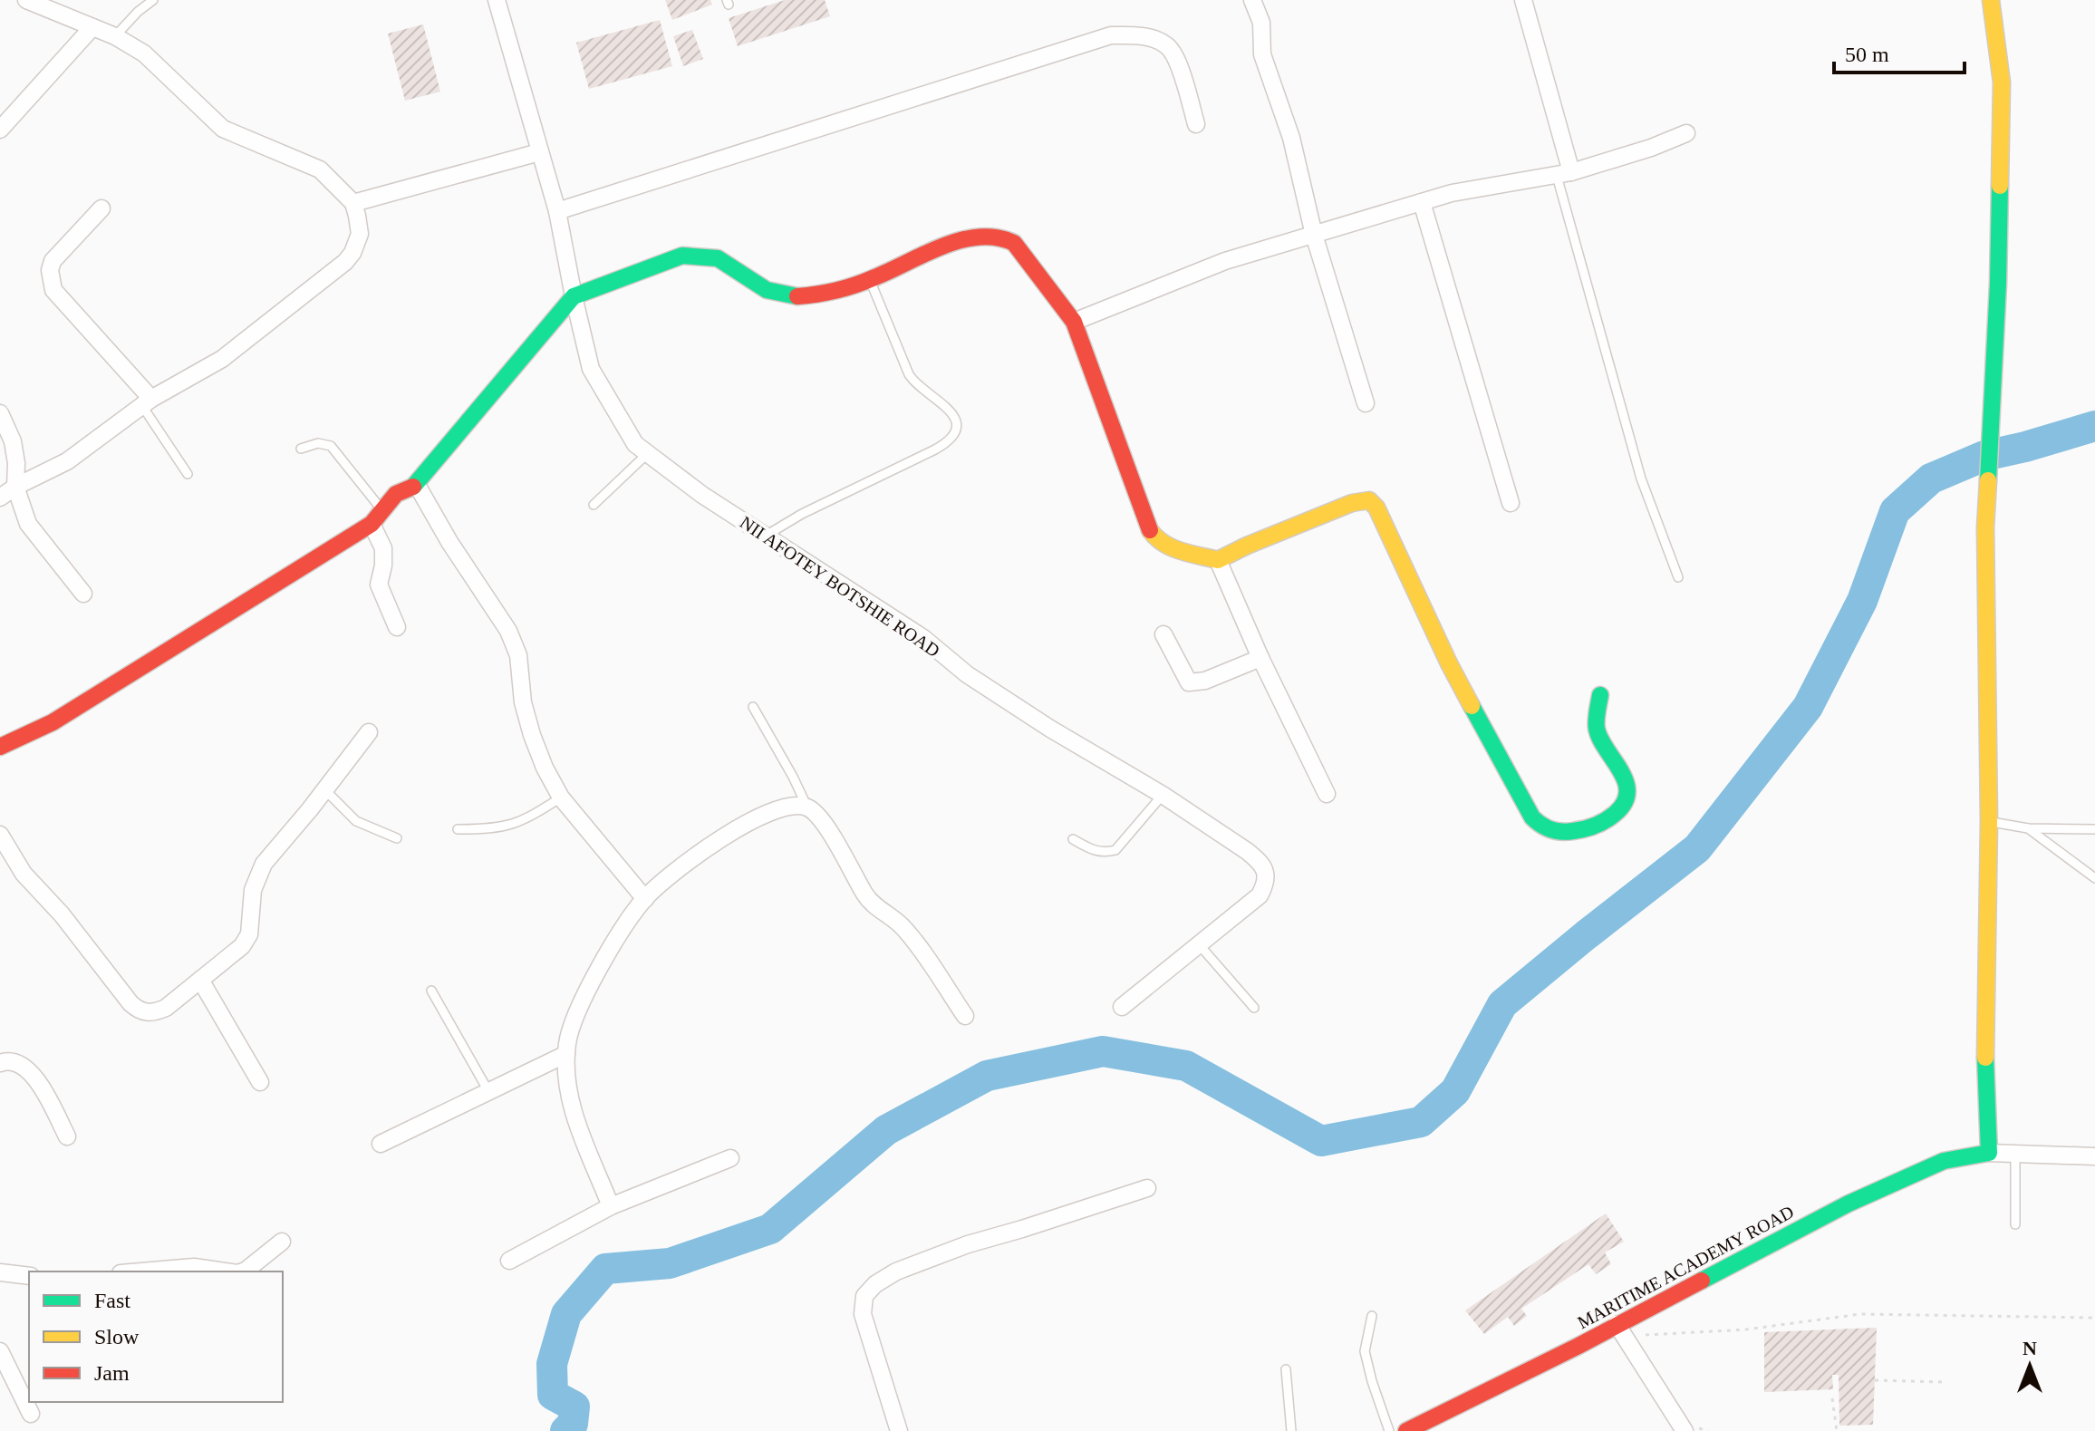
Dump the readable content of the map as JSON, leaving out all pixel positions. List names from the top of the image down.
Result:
{
  "streets": {
    "street": ["NII AFOTEY BOTSHIE ROAD", "MARITIME ACADEMY ROAD"]
  },
  "legend": ["Fast", "Slow", "Jam"],
  "scale_bar": "50 m",
  "north": "top"
}
